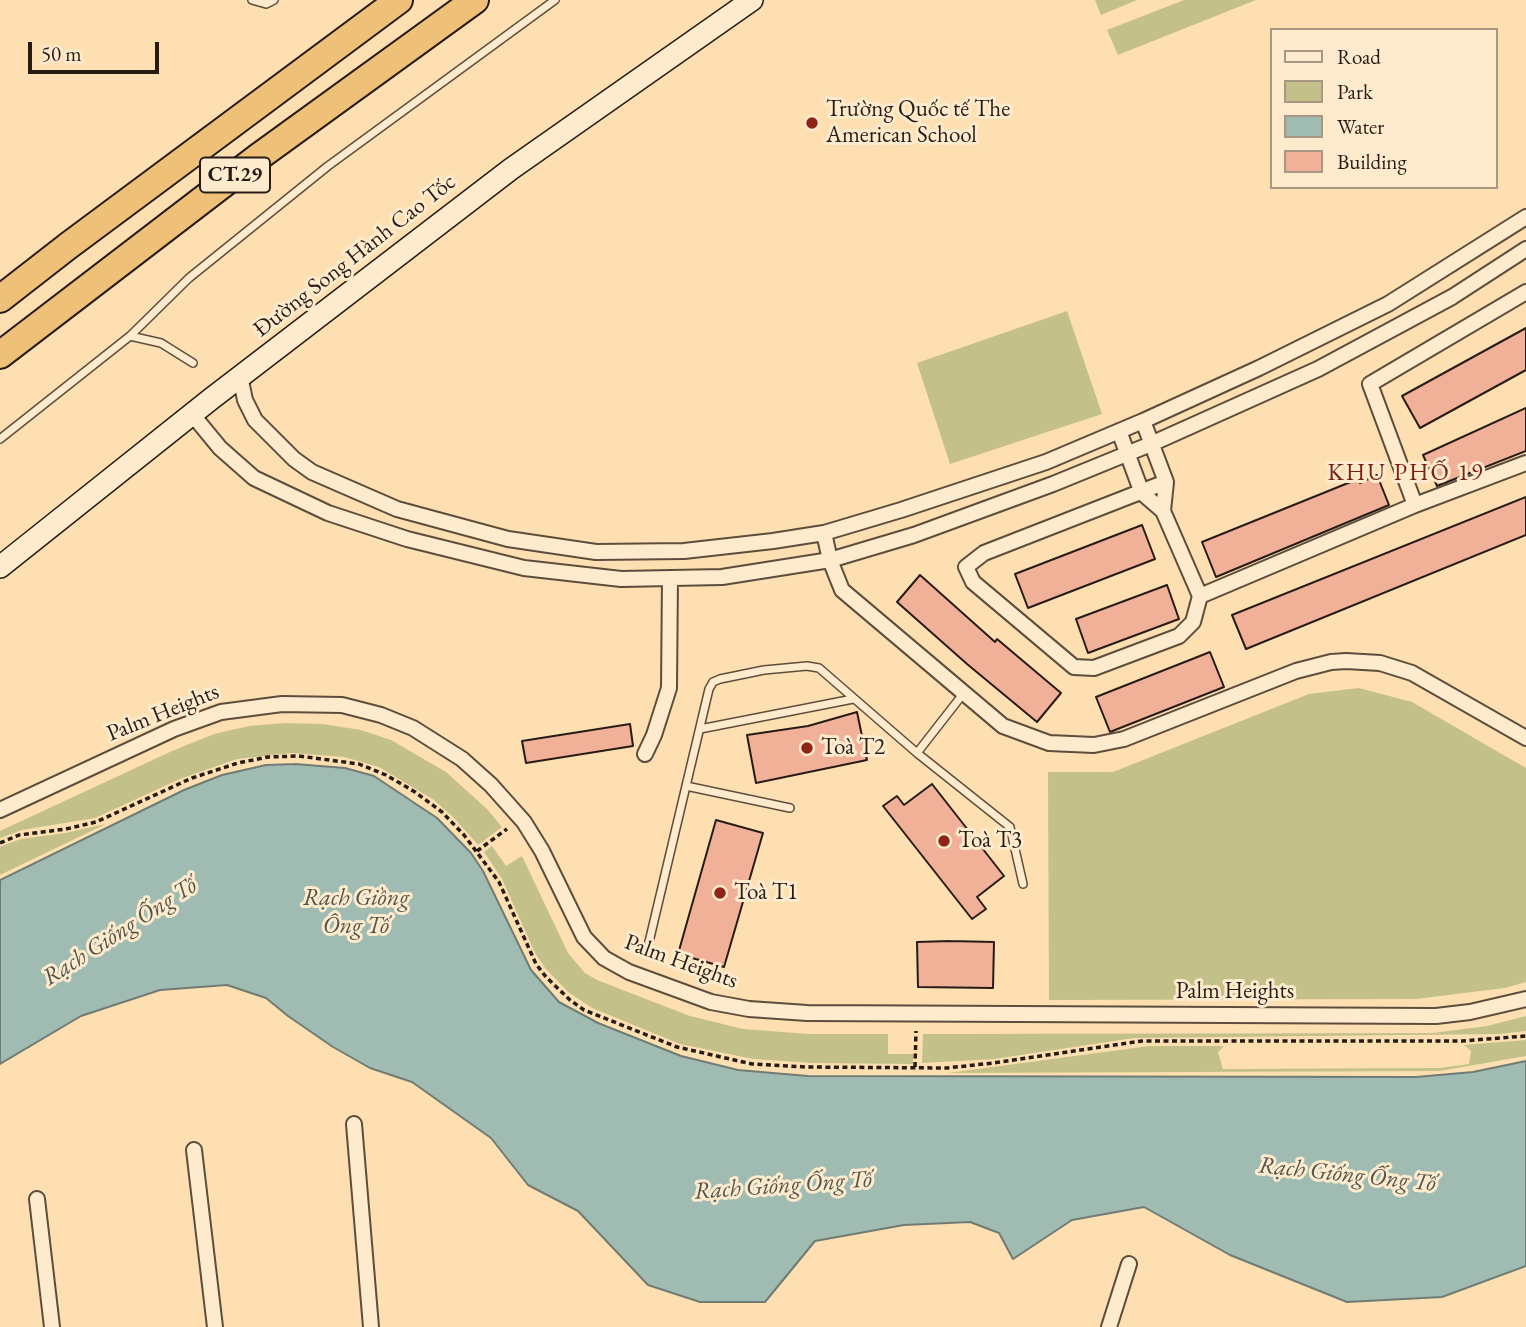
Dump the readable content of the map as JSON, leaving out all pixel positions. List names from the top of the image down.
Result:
{
  "streets": {
    "highway": ["CT.29"],
    "main road": ["Đường Song Hành Cao Tốc"],
    "street": ["Palm Heights"]
  },
  "districts": ["KHU PHỐ 19"],
  "water": ["Rạch Giồng Ông Tố", "Rạch Giống Ống Tố"],
  "places": [
    "Trường Quốc tế The American School",
    "Toà T2",
    "Toà T3",
    "Toà T1"
  ],
  "legend": [
    "Road",
    "Park",
    "Water",
    "Building"
  ],
  "scale_bar": "50 m"
}
